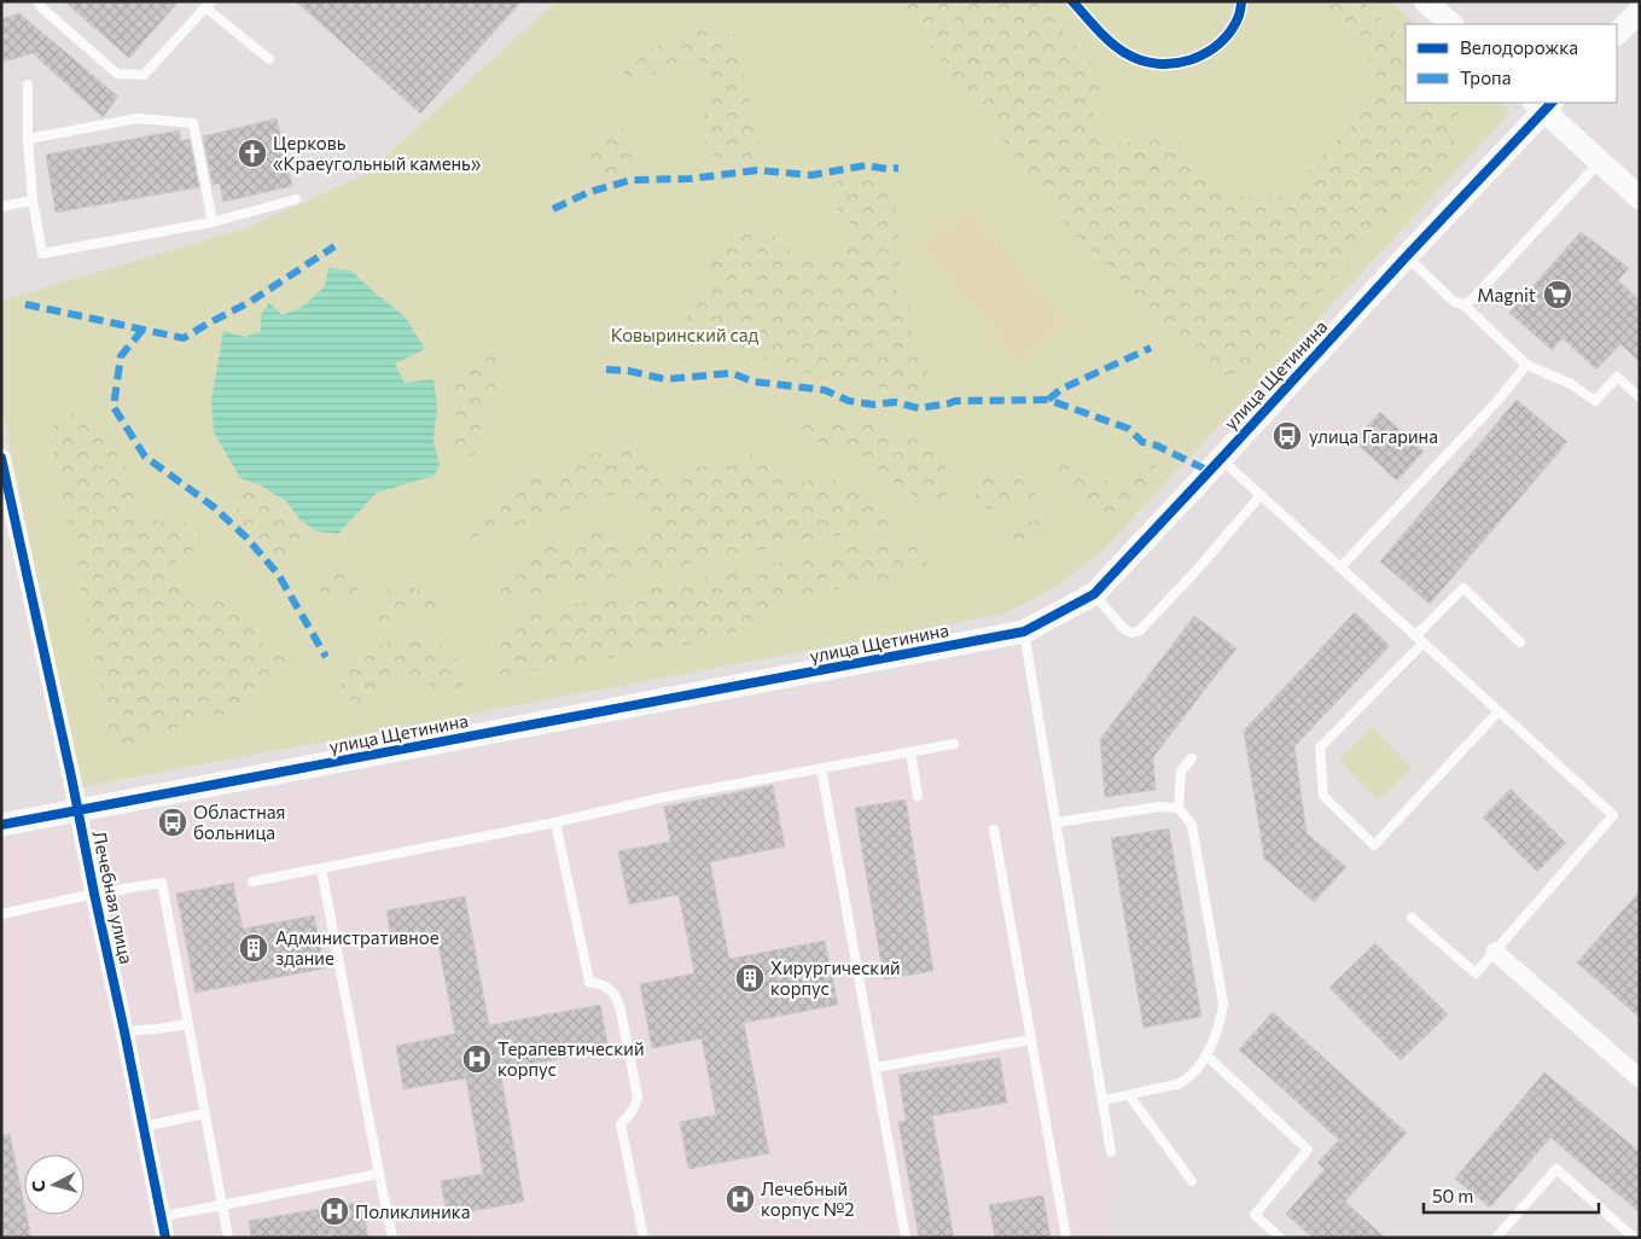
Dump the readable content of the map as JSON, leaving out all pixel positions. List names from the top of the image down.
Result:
{
  "streets": {
    "street": ["улица Щетинина", "Лечебная улица"]
  },
  "crossings": [
    ["улица Щетинина", "Лечебная улица"]
  ],
  "parks": ["Ковыринский сад"],
  "places": {
    "church": ["Церковь «Краеугольный камень»"],
    "supermarket": ["Magnit"],
    "bus stop": ["улица Гагарина", "Областная больница"],
    "building": ["Административное здание", "Хирургический корпус"],
    "hospital": ["Терапевтический корпус", "Лечебный корпус №2", "Поликлиника"]
  },
  "legend": ["Велодорожка", "Тропа"],
  "scale_bar": "50 m",
  "north": "left"
}
